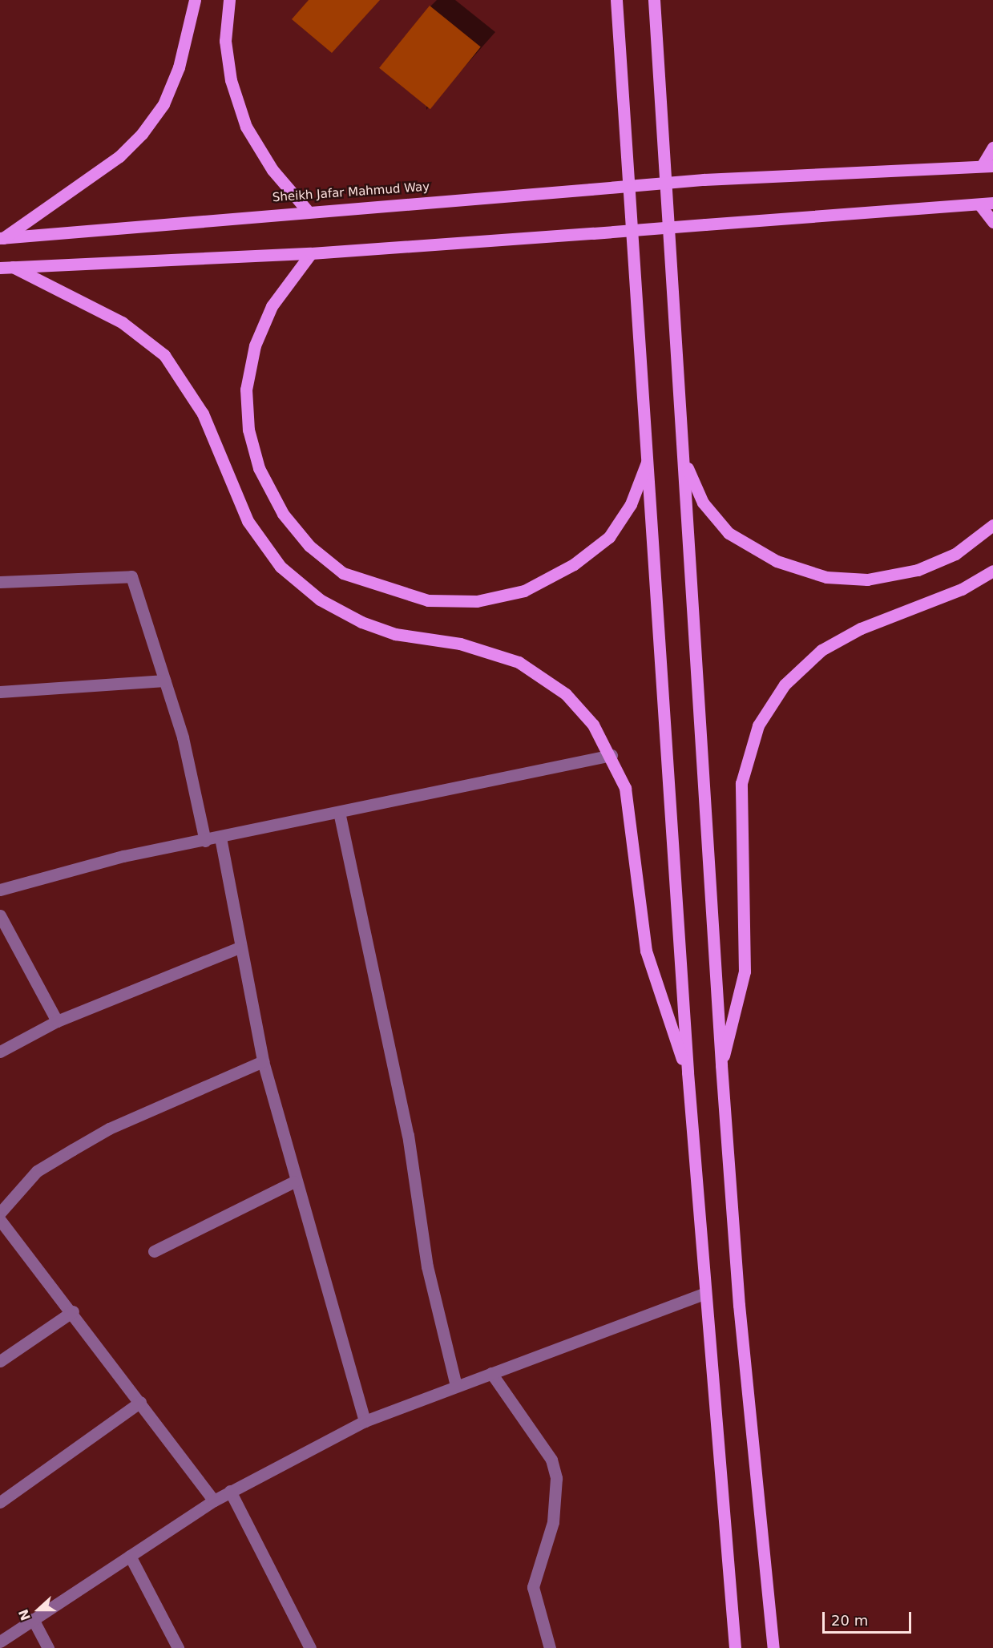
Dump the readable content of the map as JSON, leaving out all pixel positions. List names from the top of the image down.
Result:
{
  "streets": {
    "main road": ["Sheikh Jafar Mahmud Way"]
  },
  "scale_bar": "20 m",
  "north": "left"
}
